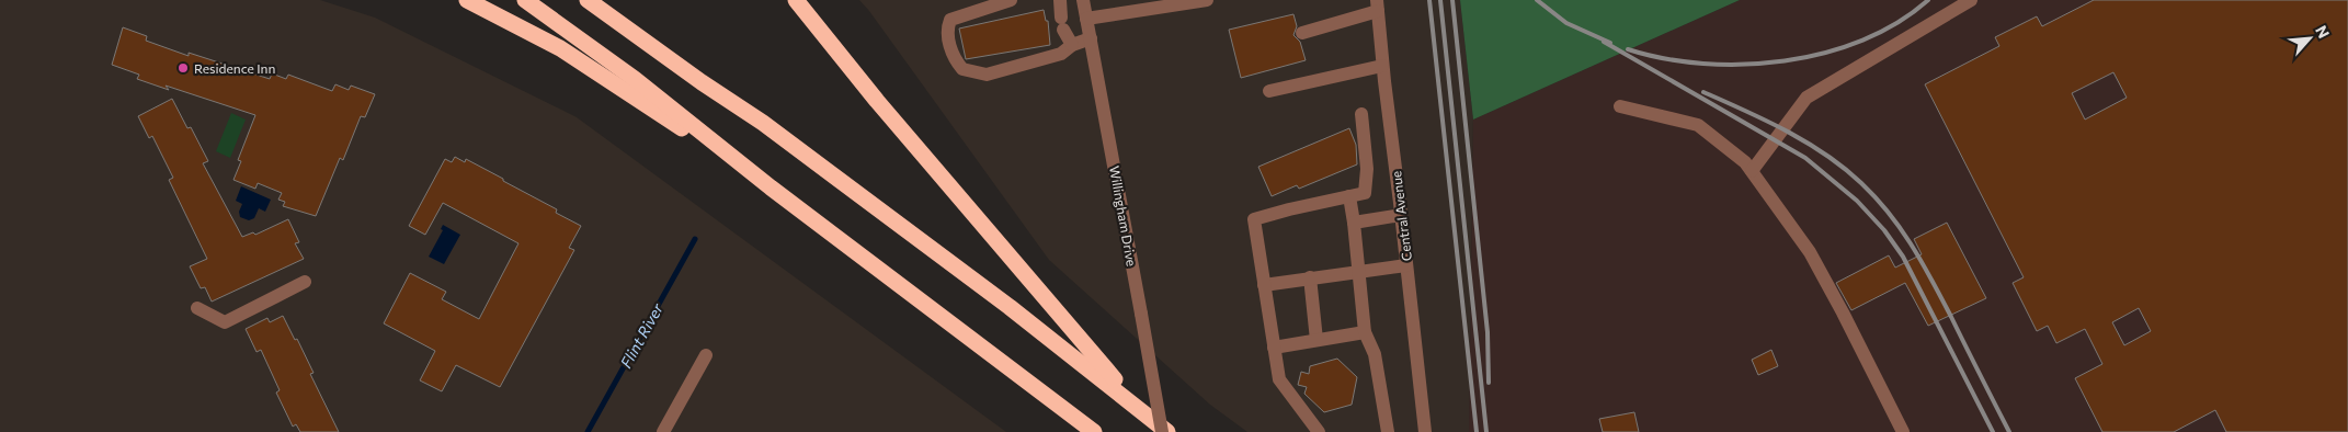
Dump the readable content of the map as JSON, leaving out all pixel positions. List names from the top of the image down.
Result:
{
  "streets": {
    "street": ["Willingham Drive", "Central Avenue"]
  },
  "water": ["Flint River"],
  "places": ["Residence Inn"],
  "north": "top right"
}
